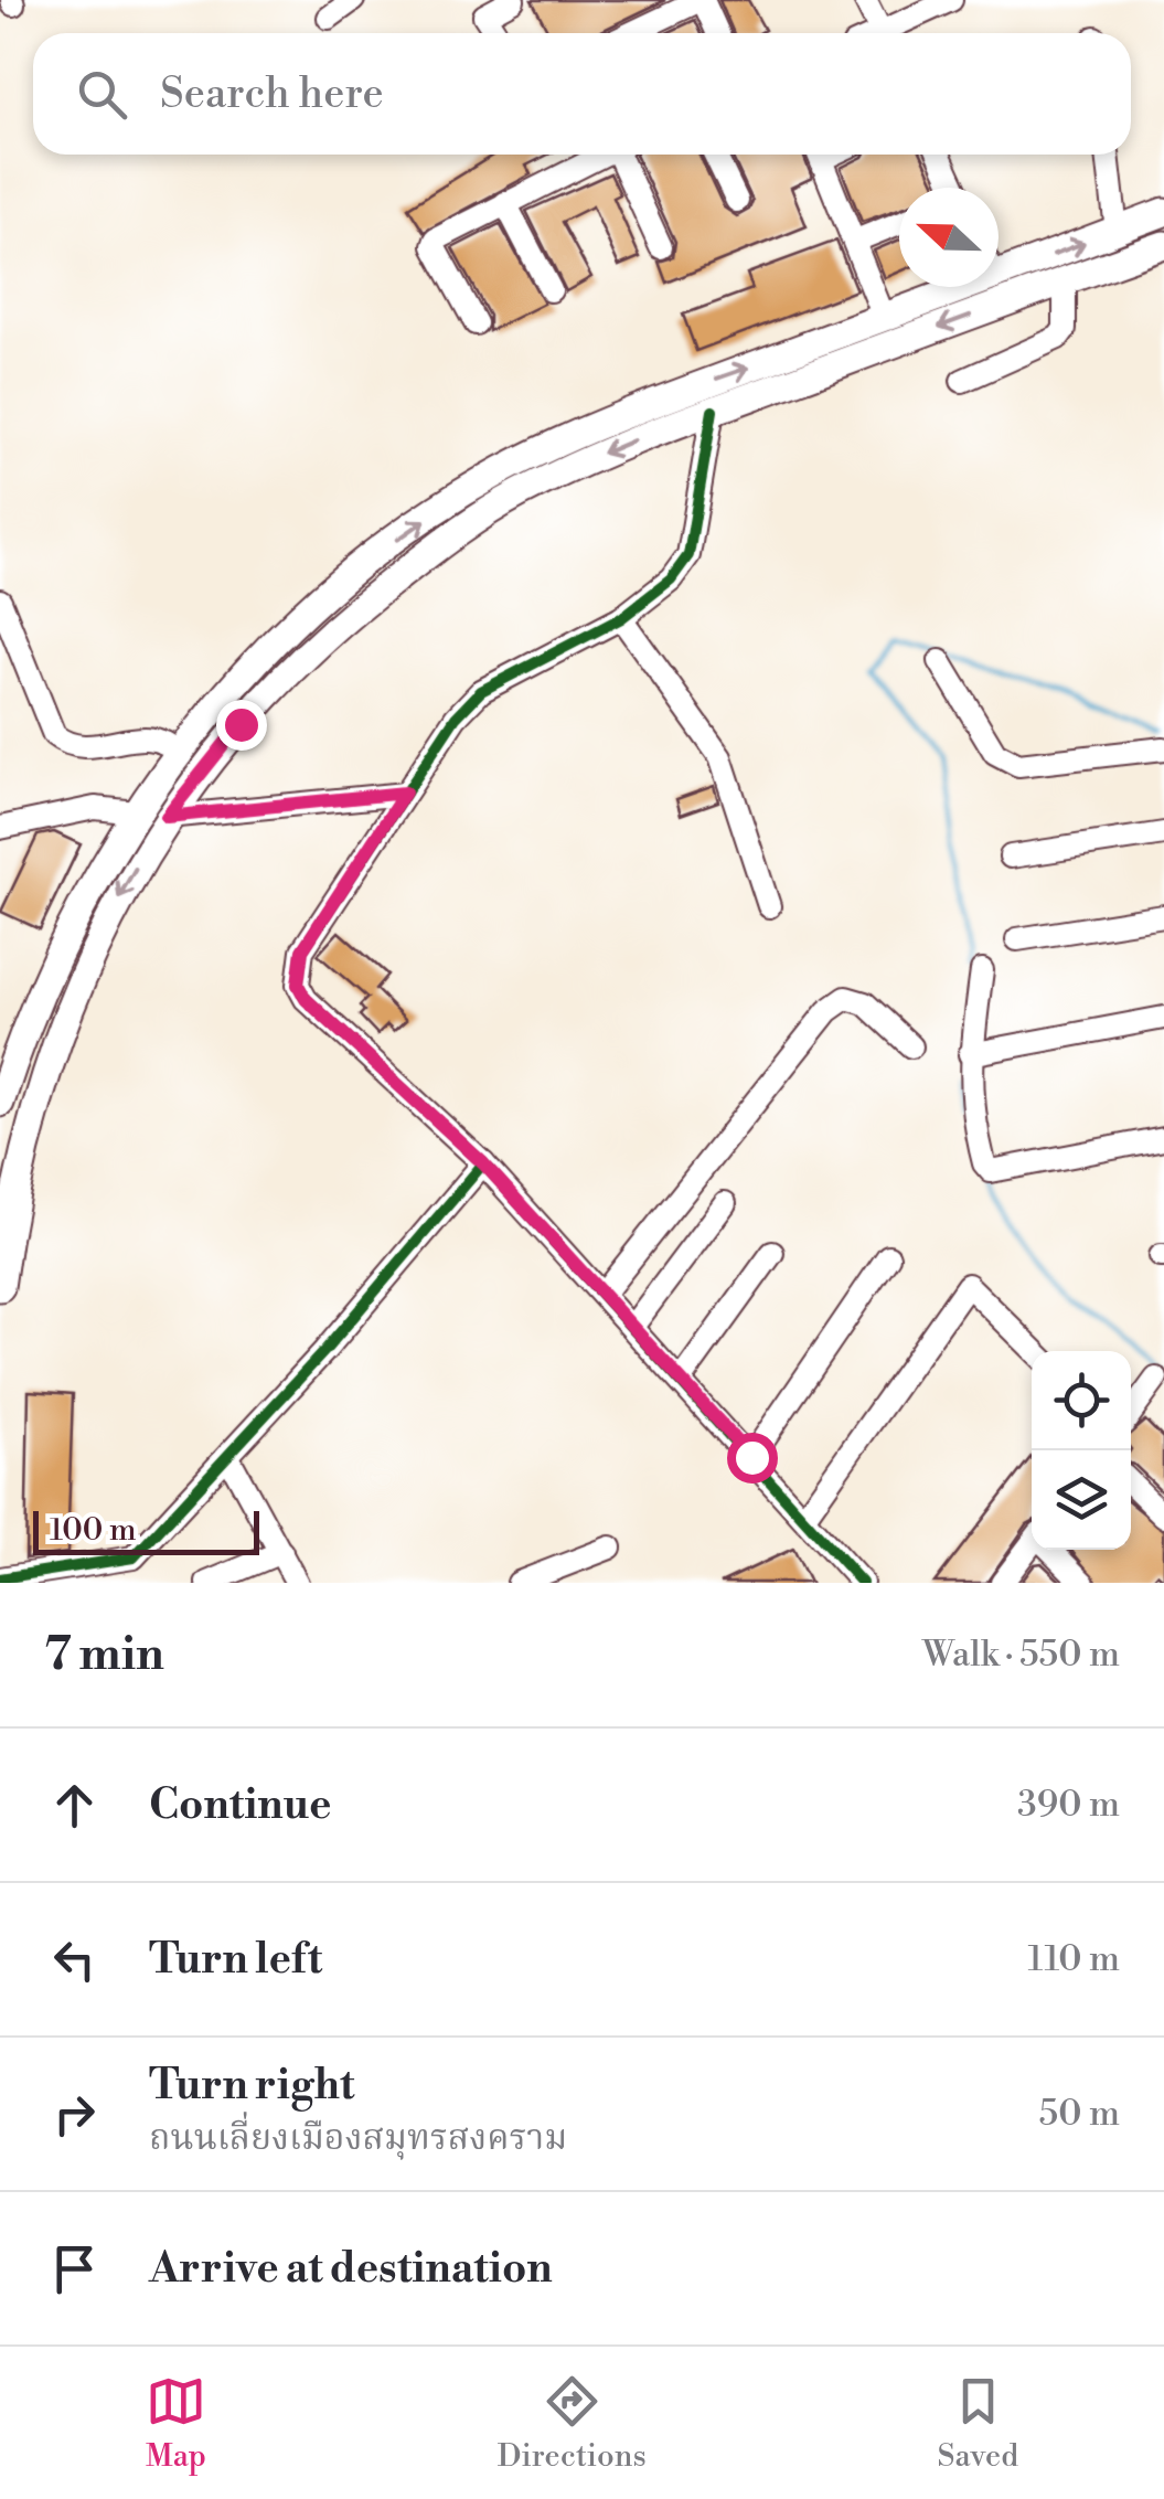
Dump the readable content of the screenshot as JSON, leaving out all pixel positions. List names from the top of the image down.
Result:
{
  "scale_bar": "100 m",
  "north": "left",
  "page": {
    "search": "Search here",
    "scale": "100 m",
    "heading": ["7 min", "Walk · 550 m"],
    "list": [
      ["Continue", "390 m"],
      ["Turn left", "110 m"],
      ["Turn right", "ถนนเลี่ยงเมืองสมุทรสงคราม", "50 m"],
      "Arrive at destination"
    ],
    "nav": ["Map", "Directions", "Saved"]
  }
}
